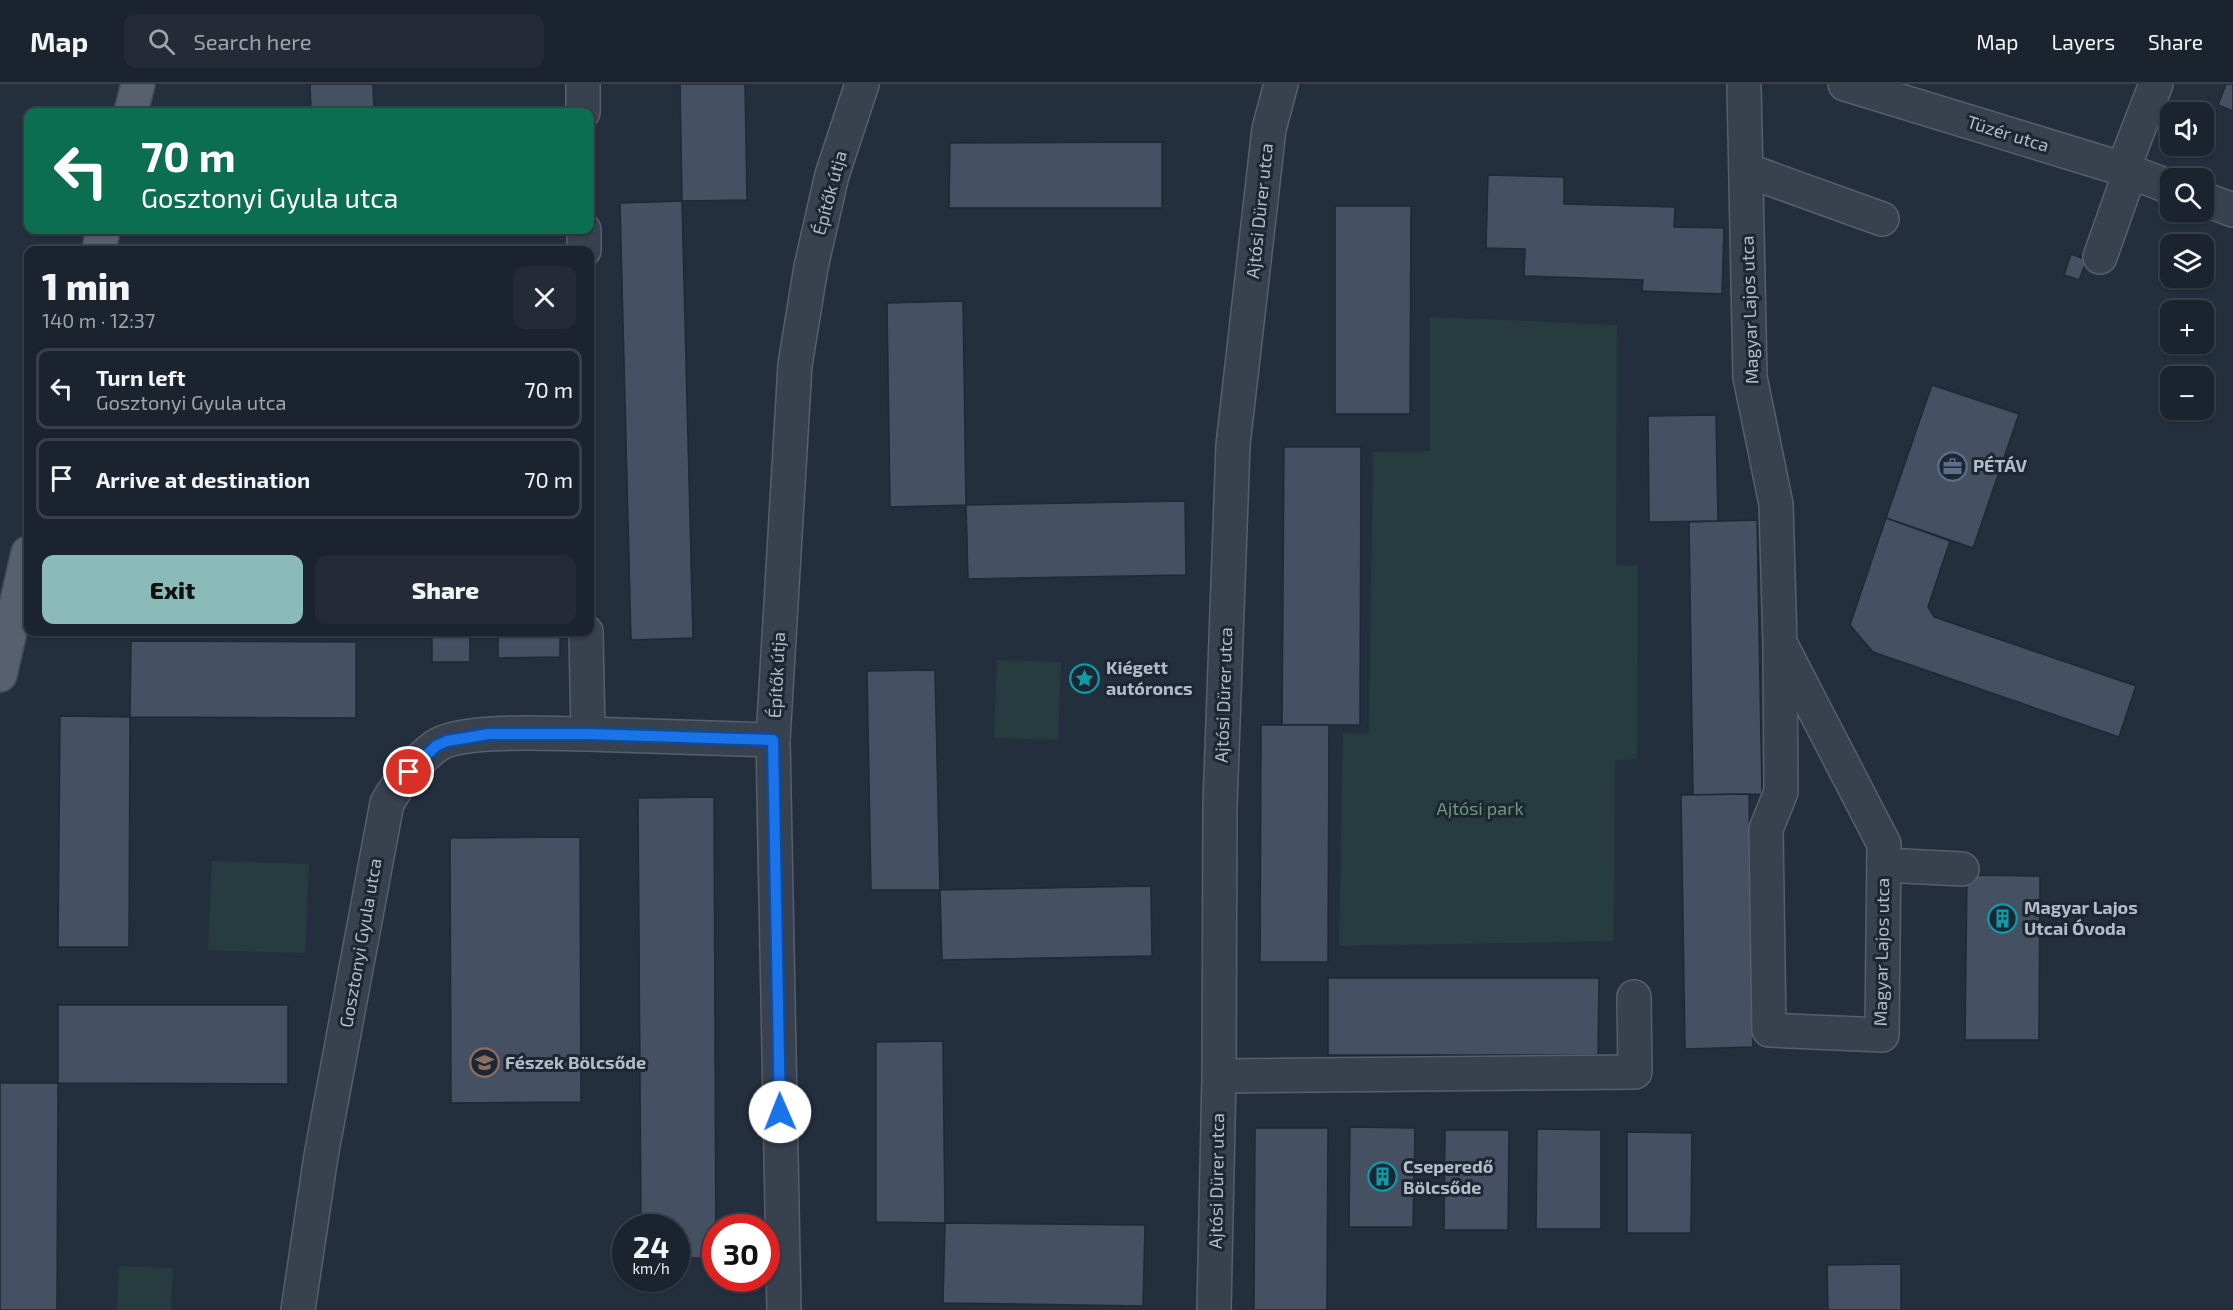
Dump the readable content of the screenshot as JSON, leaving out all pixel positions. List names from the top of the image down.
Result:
{
  "streets": {
    "street": [
      "Tüzér utca",
      "Építők útja",
      "Ajtósi Dürer utca",
      "Magyar Lajos utca",
      "Gosztonyi Gyula utca"
    ]
  },
  "crossings": [
    ["Építők útja", "Gosztonyi Gyula utca"]
  ],
  "parks": ["Ajtósi park"],
  "places": {
    "office": ["PÉTÁV"],
    "place": ["Kiégett autóroncs"],
    "building": ["Magyar Lajos Utcai Óvoda", "Cseperedő Bölcsőde"],
    "school or university": ["Fészek Bölcsőde"]
  },
  "page": {
    "header": "Map",
    "search": "Search here",
    "nav": ["Map", "Layers", "Share"],
    "map_buttons": ["+", "−"],
    "turn": ["70 m", "Gosztonyi Gyula utca"],
    "heading": ["1 min", "140 m · 12:37"],
    "list": [
      {
        "name": "Turn left",
        "note": "Gosztonyi Gyula utca",
        "value": "70 m"
      },
      {
        "name": "Arrive at destination",
        "value": "70 m"
      }
    ],
    "buttons": ["Exit", "Share"],
    "speed": "24 km/h",
    "limit": "30"
  }
}
